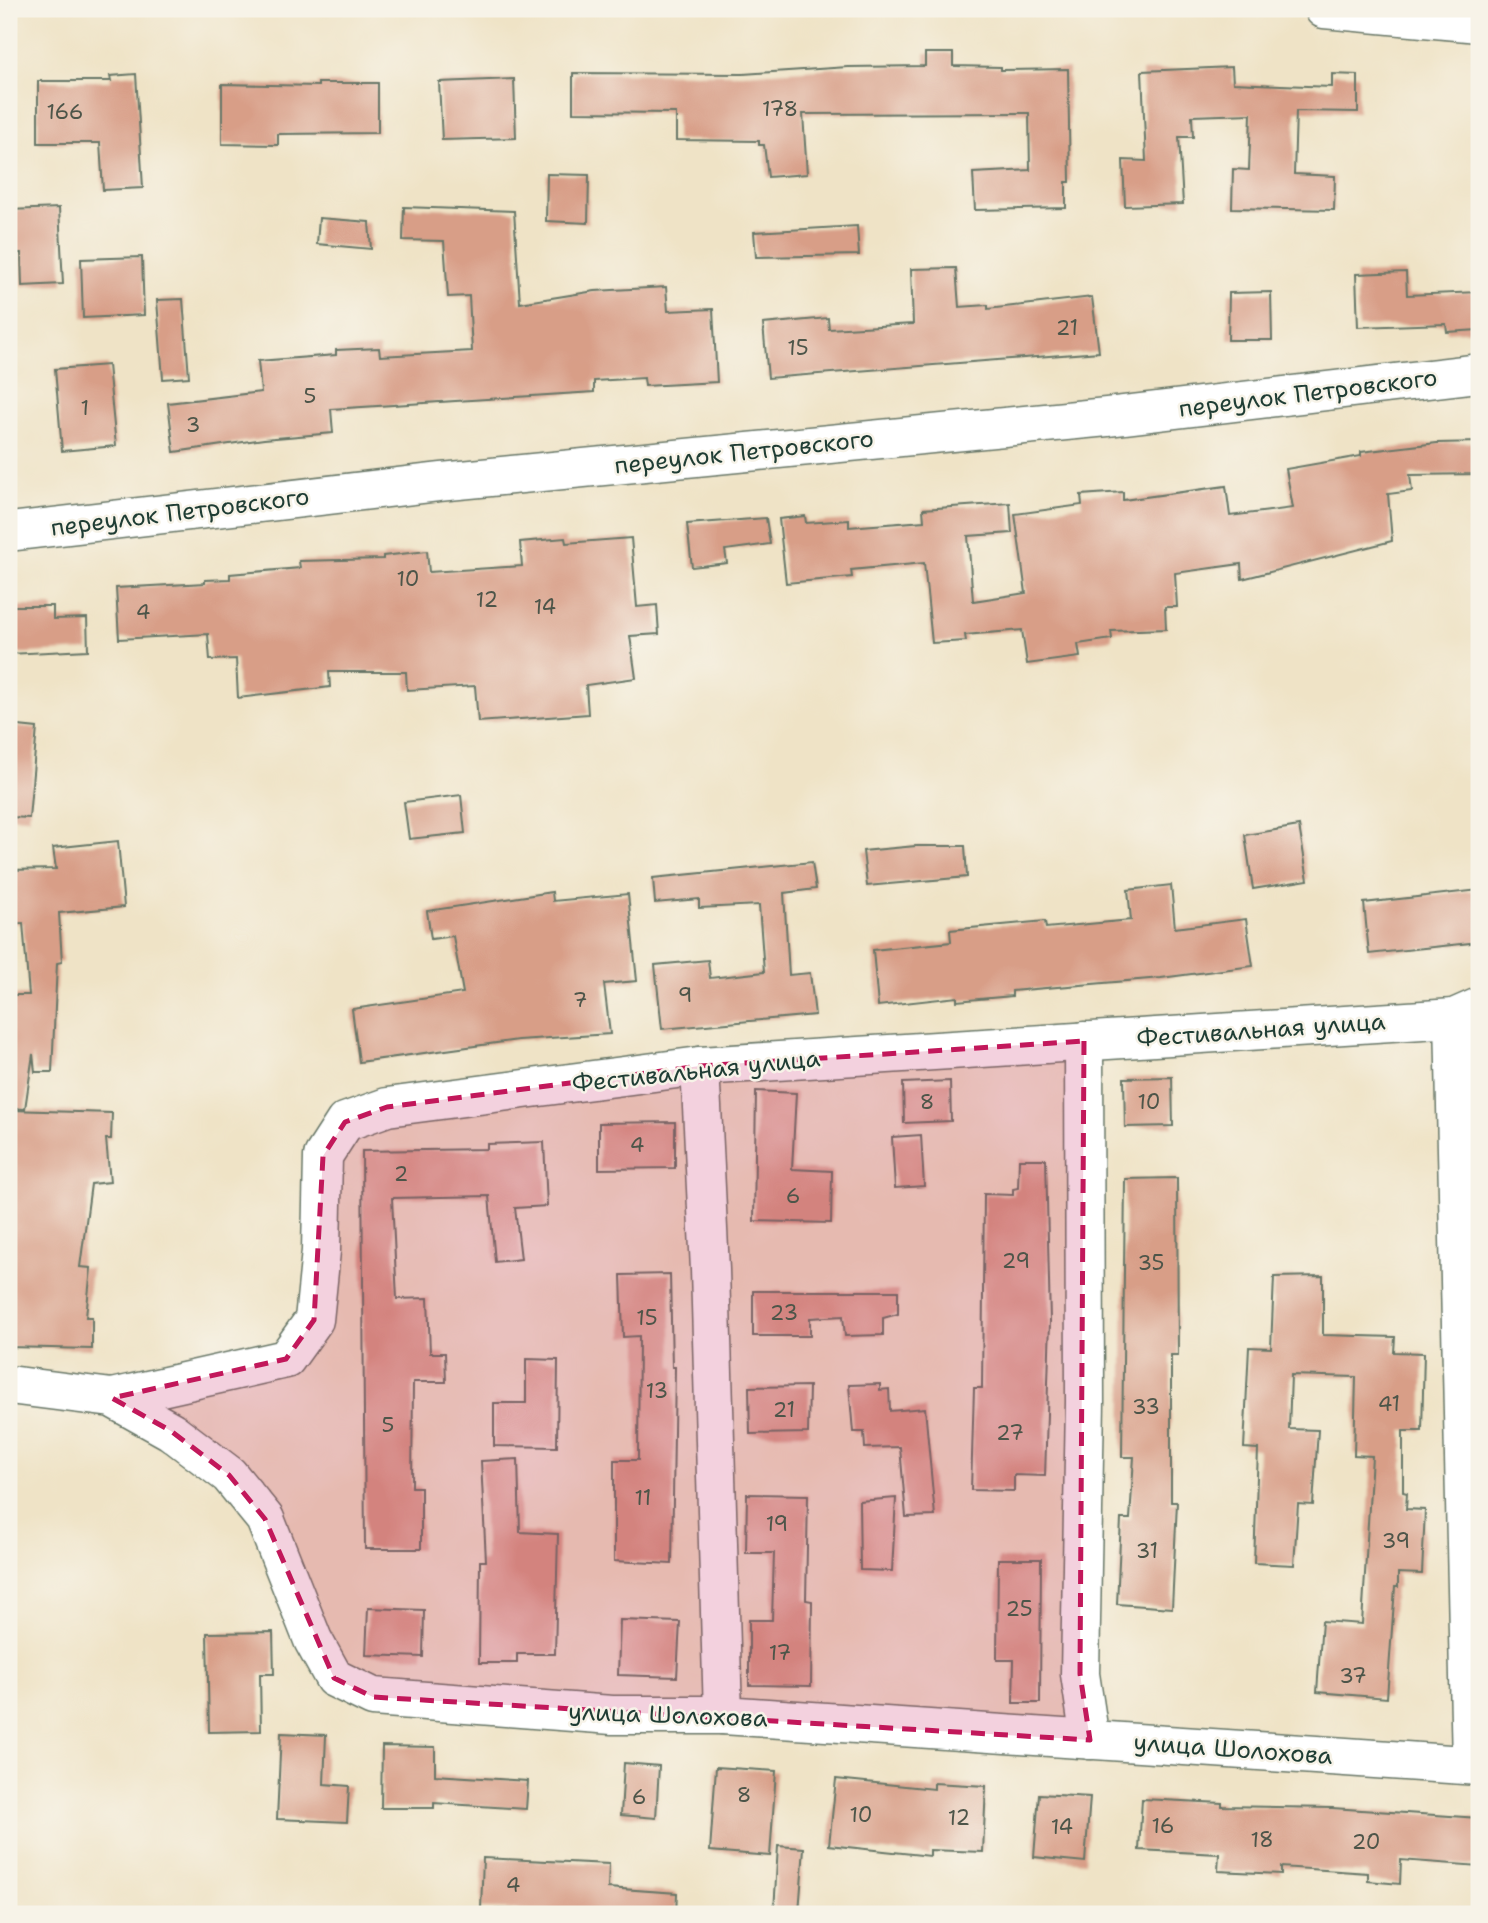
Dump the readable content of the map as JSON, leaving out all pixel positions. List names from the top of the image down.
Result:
{
  "streets": {
    "street": ["переулок Петровского", "Фестивальная улица", "улица Шолохова"]
  },
  "crossings": [
    ["Фестивальная улица", "улица Шолохова"]
  ],
  "house_numbers": [
    "178",
    "166",
    "21",
    "15",
    "5",
    "1",
    "3",
    "10",
    "12",
    "14",
    "4",
    "9",
    "7",
    "8",
    "10",
    "4",
    "2",
    "6",
    "29",
    "35",
    "23",
    "15",
    "13",
    "41",
    "33",
    "21",
    "5",
    "27",
    "11",
    "19",
    "39",
    "31",
    "25",
    "17",
    "37",
    "8",
    "6",
    "10",
    "12",
    "16",
    "14",
    "18",
    "20",
    "4"
  ]
}
